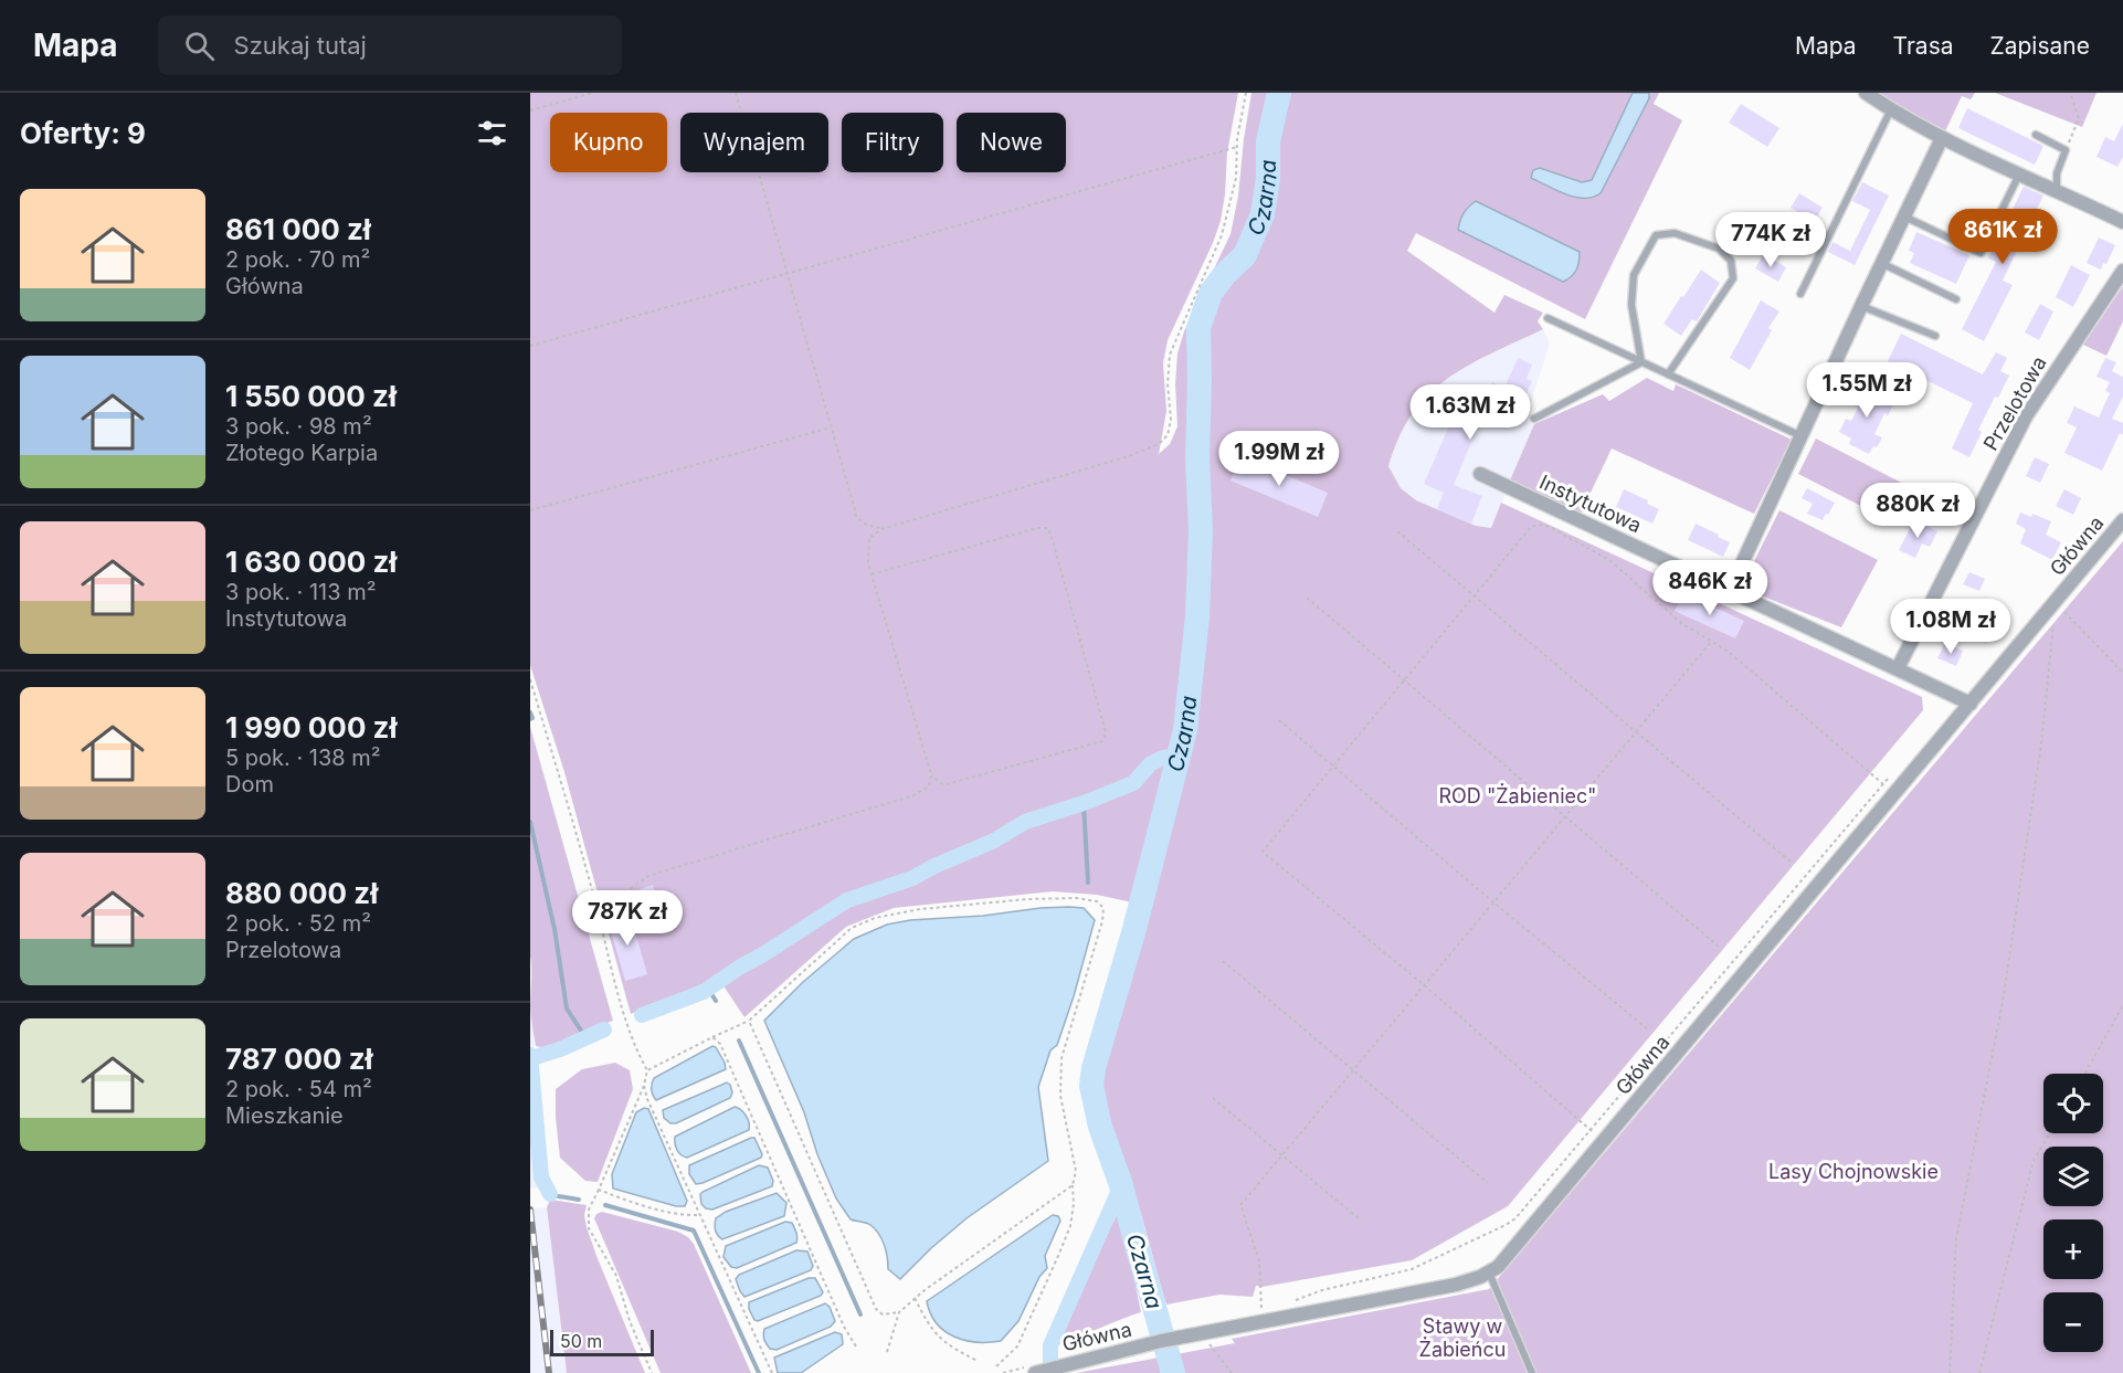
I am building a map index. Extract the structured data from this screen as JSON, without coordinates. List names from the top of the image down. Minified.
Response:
{"streets":{"street":["Przelotowa","Instytutowa","Główna"]},"crossings":[["Przelotowa","Instytutowa"],["Instytutowa","Główna"]],"water":["Czarna"],"parks":["ROD \"Żabieniec\"","Lasy Chojnowskie","Stawy w Żabieńcu"],"scale_bar":"50 m","page":{"header":"Mapa","search":"Szukaj tutaj","nav":["Mapa","Trasa","Zapisane"],"heading":"Oferty: 9","chip":["Kupno","Wynajem","Filtry","Nowe"],"list":[{"name":"861 000 zł","note":"2 pok. · 70 m² · Główna"},{"name":"1 550 000 zł","note":"3 pok. · 98 m² · Złotego Karpia"},{"name":"1 630 000 zł","note":"3 pok. · 113 m² · Instytutowa"},{"name":"1 990 000 zł","note":"5 pok. · 138 m² · Dom"},{"name":"880 000 zł","note":"2 pok. · 52 m² · Przelotowa"},{"name":"787 000 zł","note":"2 pok. · 54 m² · Mieszkanie"}],"price":["861K zł","774K zł","1.55M zł","1.63M zł","1.99M zł","880K zł","846K zł","1.08M zł","787K zł"],"map_buttons":["+","−"],"scale":"50 m"}}
